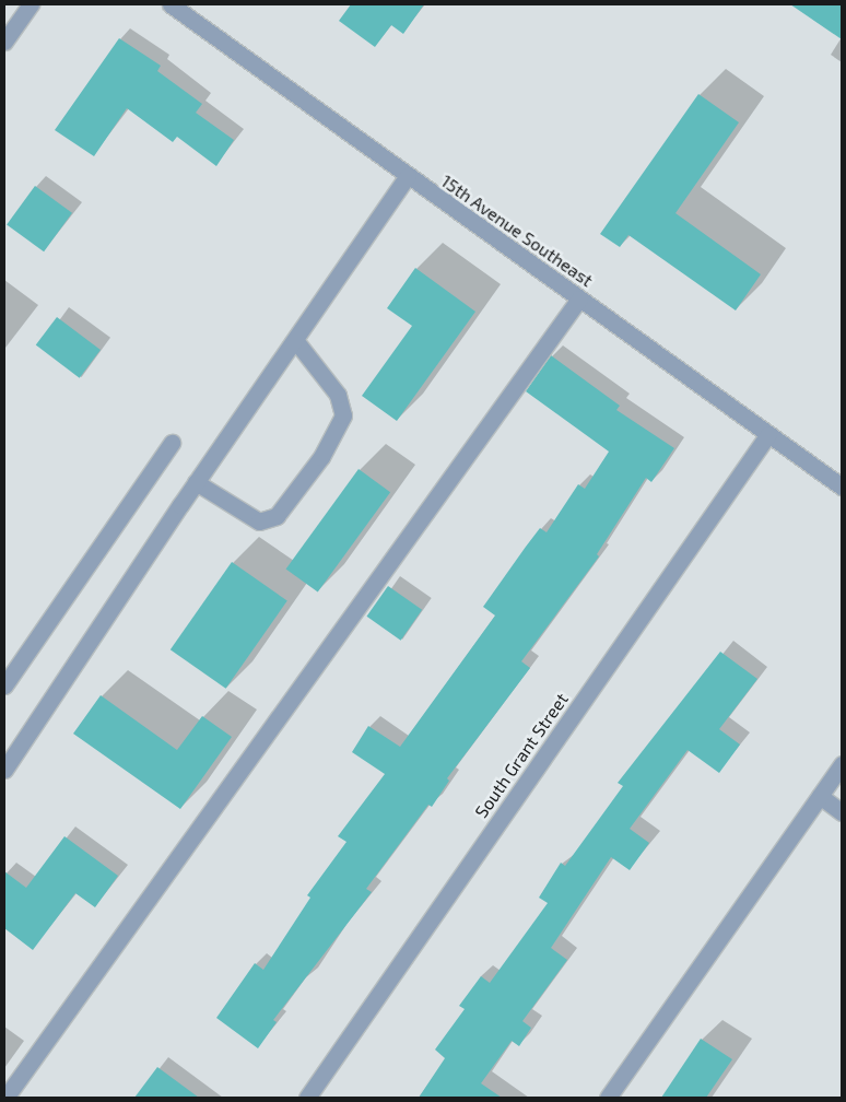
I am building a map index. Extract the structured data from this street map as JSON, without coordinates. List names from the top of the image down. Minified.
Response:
{"streets":{"street":["15th Avenue Southeast","South Grant Street"]},"crossings":[["15th Avenue Southeast","South Grant Street"]]}
